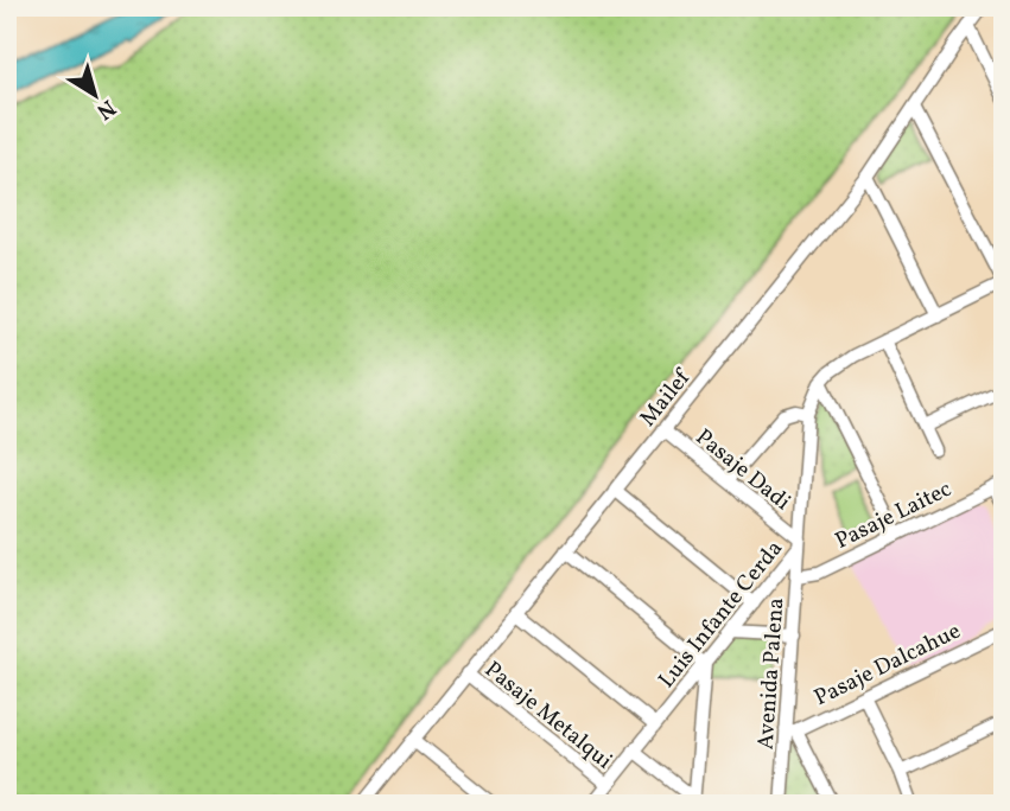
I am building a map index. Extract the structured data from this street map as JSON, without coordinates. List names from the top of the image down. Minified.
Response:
{"streets":{"street":["Mailef","Pasaje Dadi","Pasaje Laitec","Luis Infante Cerda","Pasaje Dalcahue","Avenida Palena","Pasaje Metalqui"]},"crossings":[["Mailef","Pasaje Dadi"],["Mailef","Pasaje Metalqui"],["Pasaje Dadi","Luis Infante Cerda"],["Pasaje Dadi","Avenida Palena"],["Pasaje Laitec","Avenida Palena"],["Luis Infante Cerda","Avenida Palena"],["Luis Infante Cerda","Pasaje Metalqui"],["Pasaje Dalcahue","Avenida Palena"]],"north":"bottom right"}
